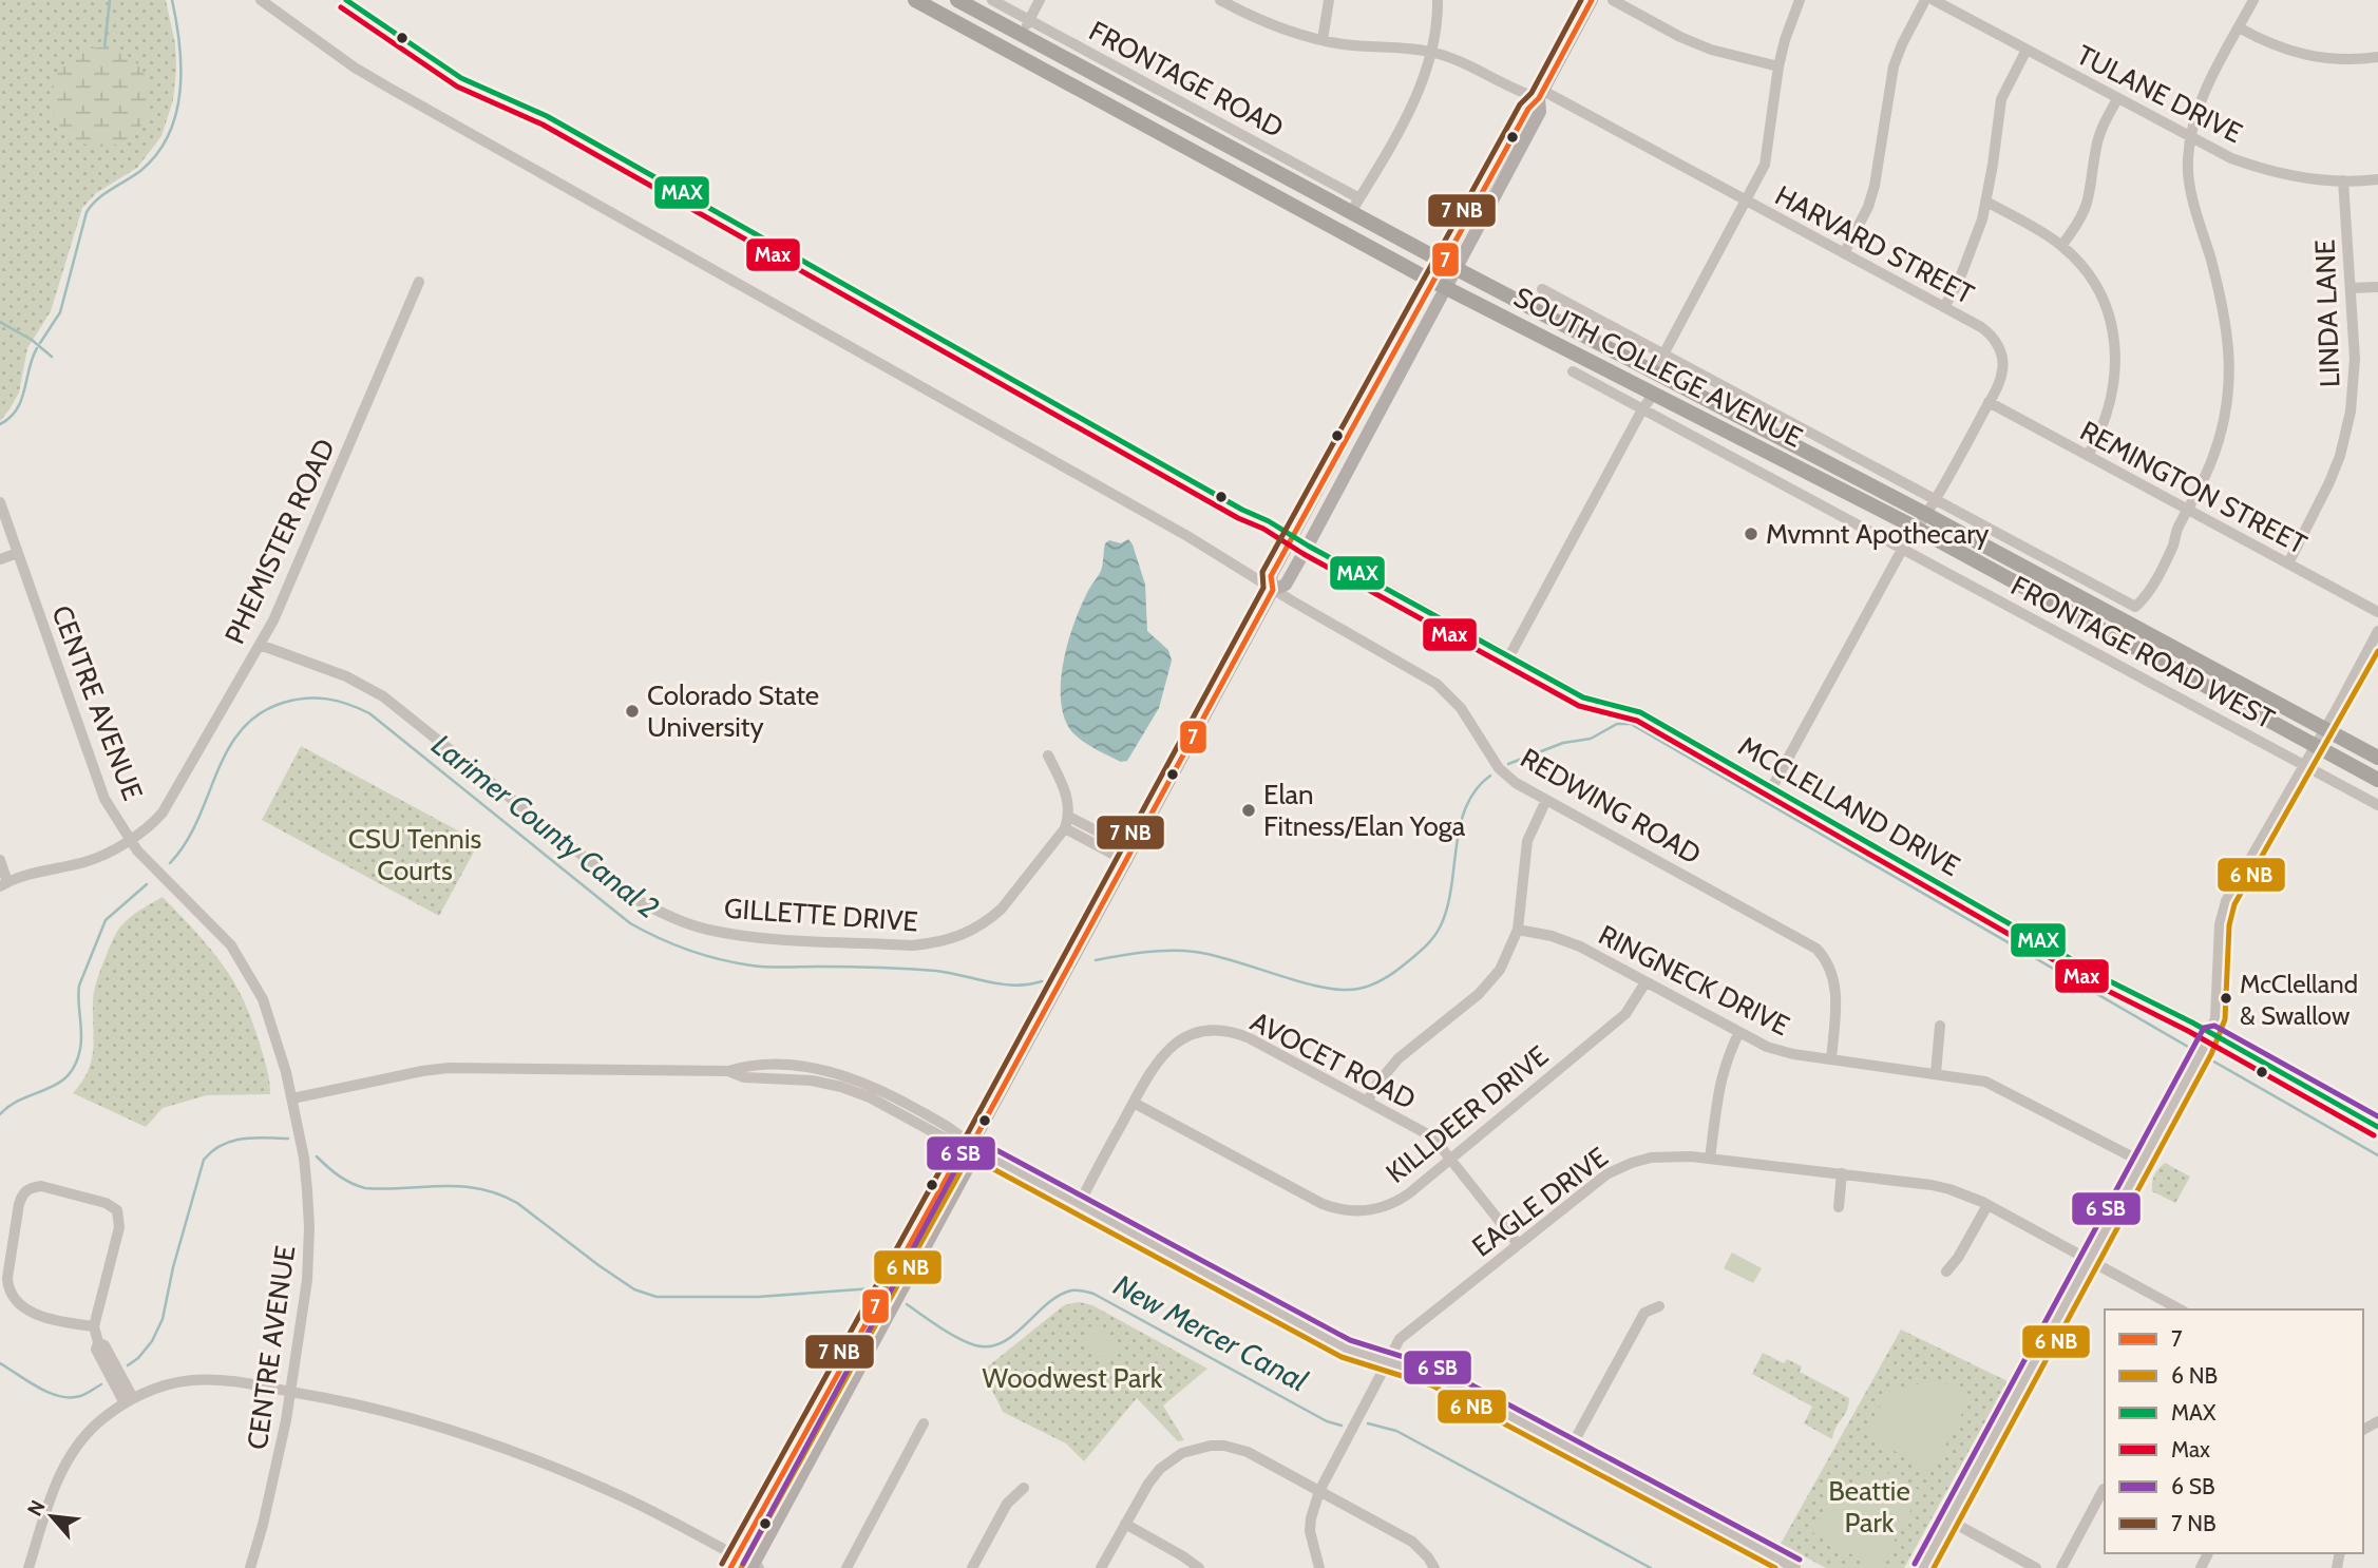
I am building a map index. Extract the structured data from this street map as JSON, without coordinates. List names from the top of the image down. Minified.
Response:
{"streets":{"highway":["SOUTH COLLEGE AVENUE"],"street":["FRONTAGE ROAD","TULANE DRIVE","HARVARD STREET","LINDA LANE","REMINGTON STREET","PHEMISTER ROAD","FRONTAGE ROAD WEST","CENTRE AVENUE","REDWING ROAD","MCCLELLAND DRIVE","GILLETTE DRIVE","RINGNECK DRIVE","AVOCET ROAD","KILLDEER DRIVE","EAGLE DRIVE"]},"crossings":[["TULANE DRIVE","LINDA LANE"],["HARVARD STREET","SOUTH COLLEGE AVENUE"],["HARVARD STREET","REMINGTON STREET"],["HARVARD STREET","FRONTAGE ROAD WEST"],["HARVARD STREET","MCCLELLAND DRIVE"],["LINDA LANE","REMINGTON STREET"],["PHEMISTER ROAD","CENTRE AVENUE"],["PHEMISTER ROAD","GILLETTE DRIVE"],["REDWING ROAD","RINGNECK DRIVE"],["RINGNECK DRIVE","KILLDEER DRIVE"],["AVOCET ROAD","KILLDEER DRIVE"],["AVOCET ROAD","EAGLE DRIVE"]],"water":["Larimer County Canal 2","New Mercer Canal"],"parks":["CSU Tennis Courts","Woodwest Park","Beattie Park"],"places":["Mvmnt Apothecary","Colorado State University","Elan Fitness/Elan Yoga","McClelland & Swallow"],"lines":["transit line 7","transit line MAX","transit line Max"],"legend":["7","6 NB","MAX","Max","6 SB","7 NB"],"north":"top left"}
